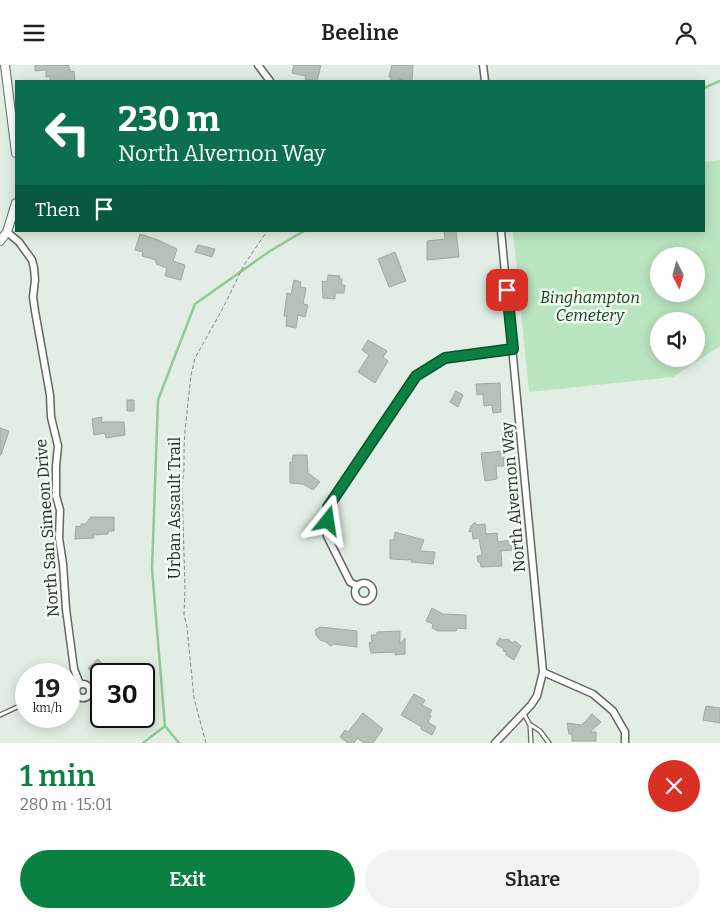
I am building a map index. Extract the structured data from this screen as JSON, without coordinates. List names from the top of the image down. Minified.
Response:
{"streets":{"street":["North Alvernon Way","North San Simeon Drive"],"path":["Urban Assault Trail"]},"parks":["Binghampton Cemetery"],"north":"bottom","page":{"header":"Beeline","turn":["230 m","North Alvernon Way"],"then":"Then","speed":"19 km/h","limit":"30","heading":["1 min","280 m · 15:01"],"buttons":["Exit","Share"]}}
